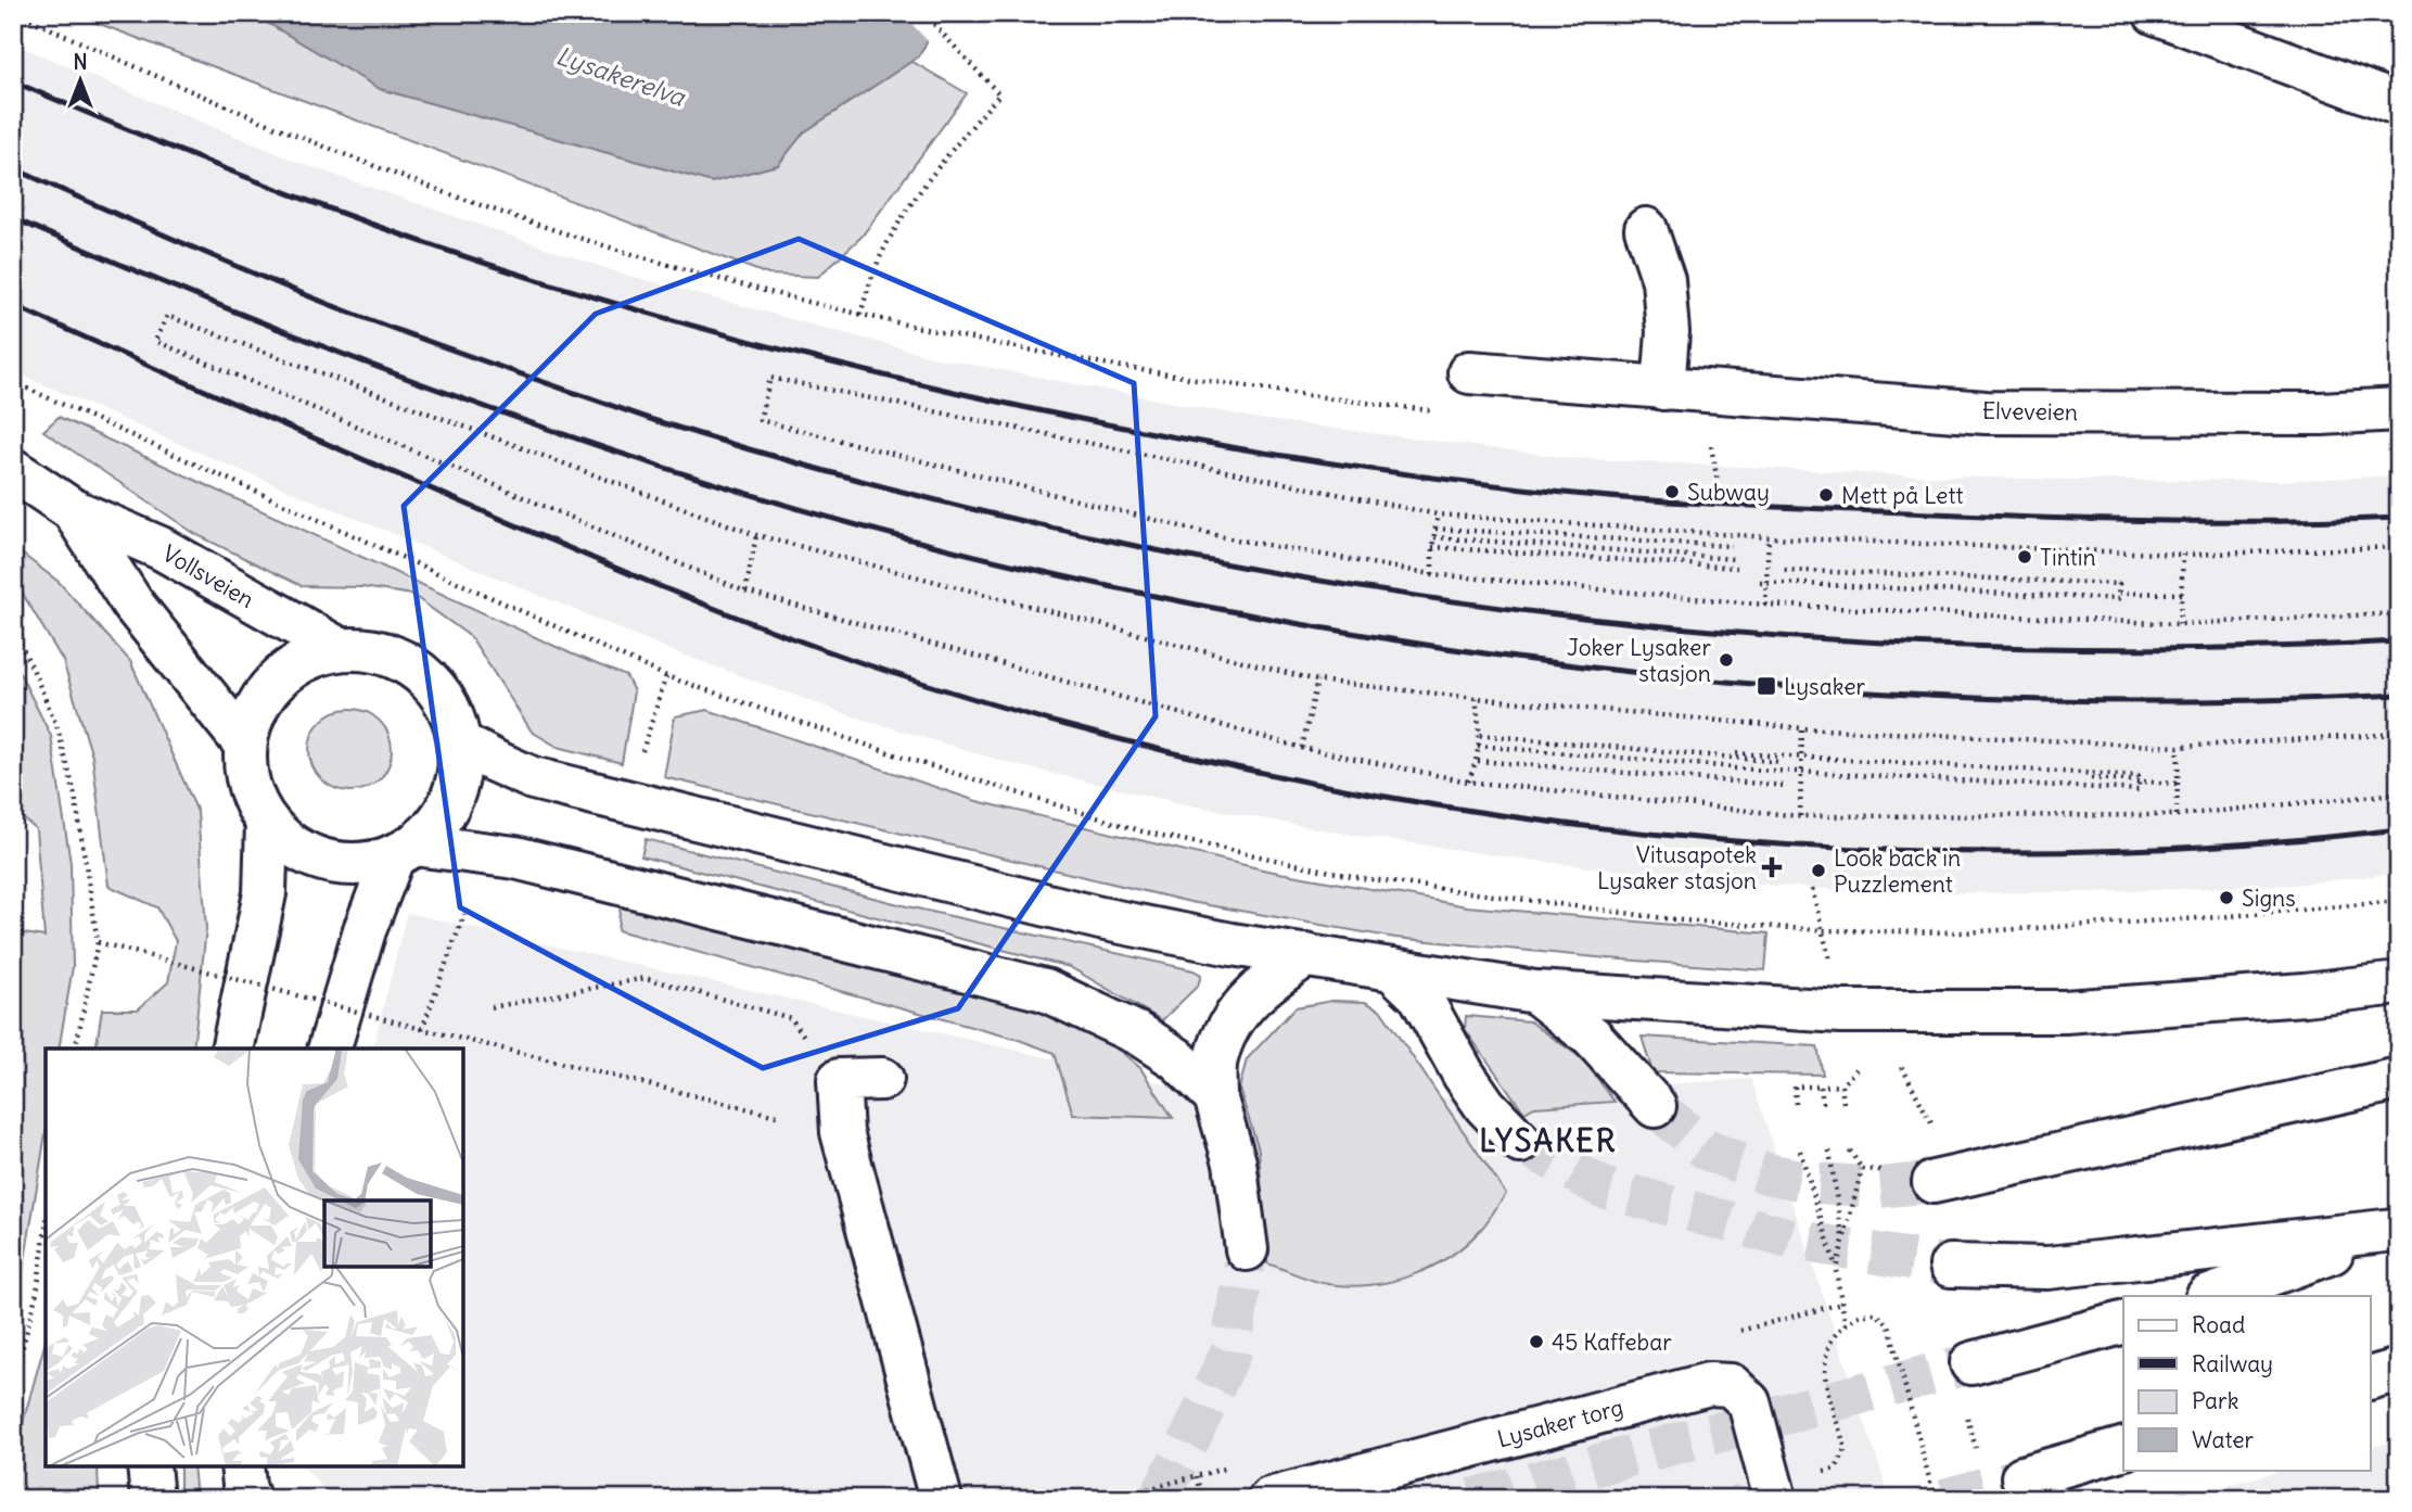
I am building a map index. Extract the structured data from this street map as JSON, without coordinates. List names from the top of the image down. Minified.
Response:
{"streets":{"main road":["Elveveien","Vollsveien","Lysaker torg"]},"districts":["LYSAKER"],"water":["Lysakerelva"],"places":{"other":["Subway","Mett på Lett","Tintin","Joker Lysaker stasjon","Look back in Puzzlement","Signs","45 Kaffebar"],"transit":["Lysaker"],"health":["Vitusapotek Lysaker stasjon"]},"legend":["Road","Railway","Park","Water"],"north":"top"}
